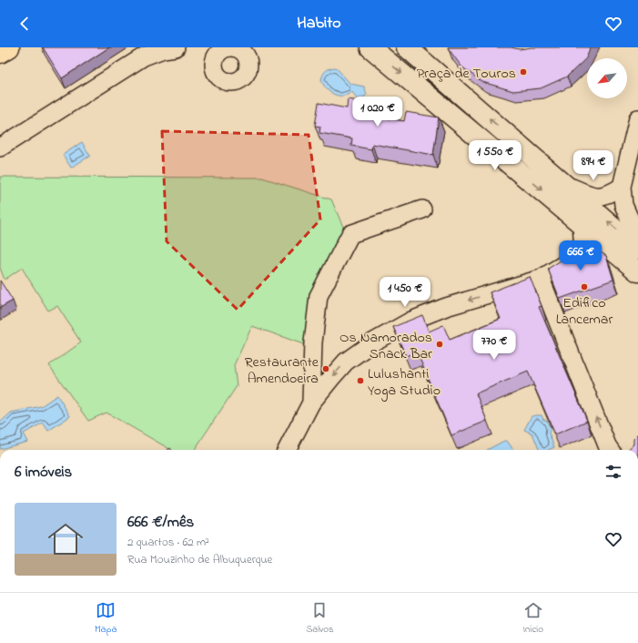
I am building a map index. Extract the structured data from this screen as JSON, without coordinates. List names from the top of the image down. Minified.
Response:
{"places":["Praça de Touros","Edifico Lancemar","Os Namorados Snack Bar","Restaurante Amendoeira","Lulushanti Yoga Studio"],"north":"bottom left","page":{"header":"Habito","price":["1 020 €","1 550 €","894 €","666 €","1 450 €","770 €"],"heading":"6 imóveis","list":[{"name":"666 €/mês","note":"2 quartos · 62 m² · Rua Mouzinho de Albuquerque"}],"tabs":["Mapa","Salvos","Início"]}}
